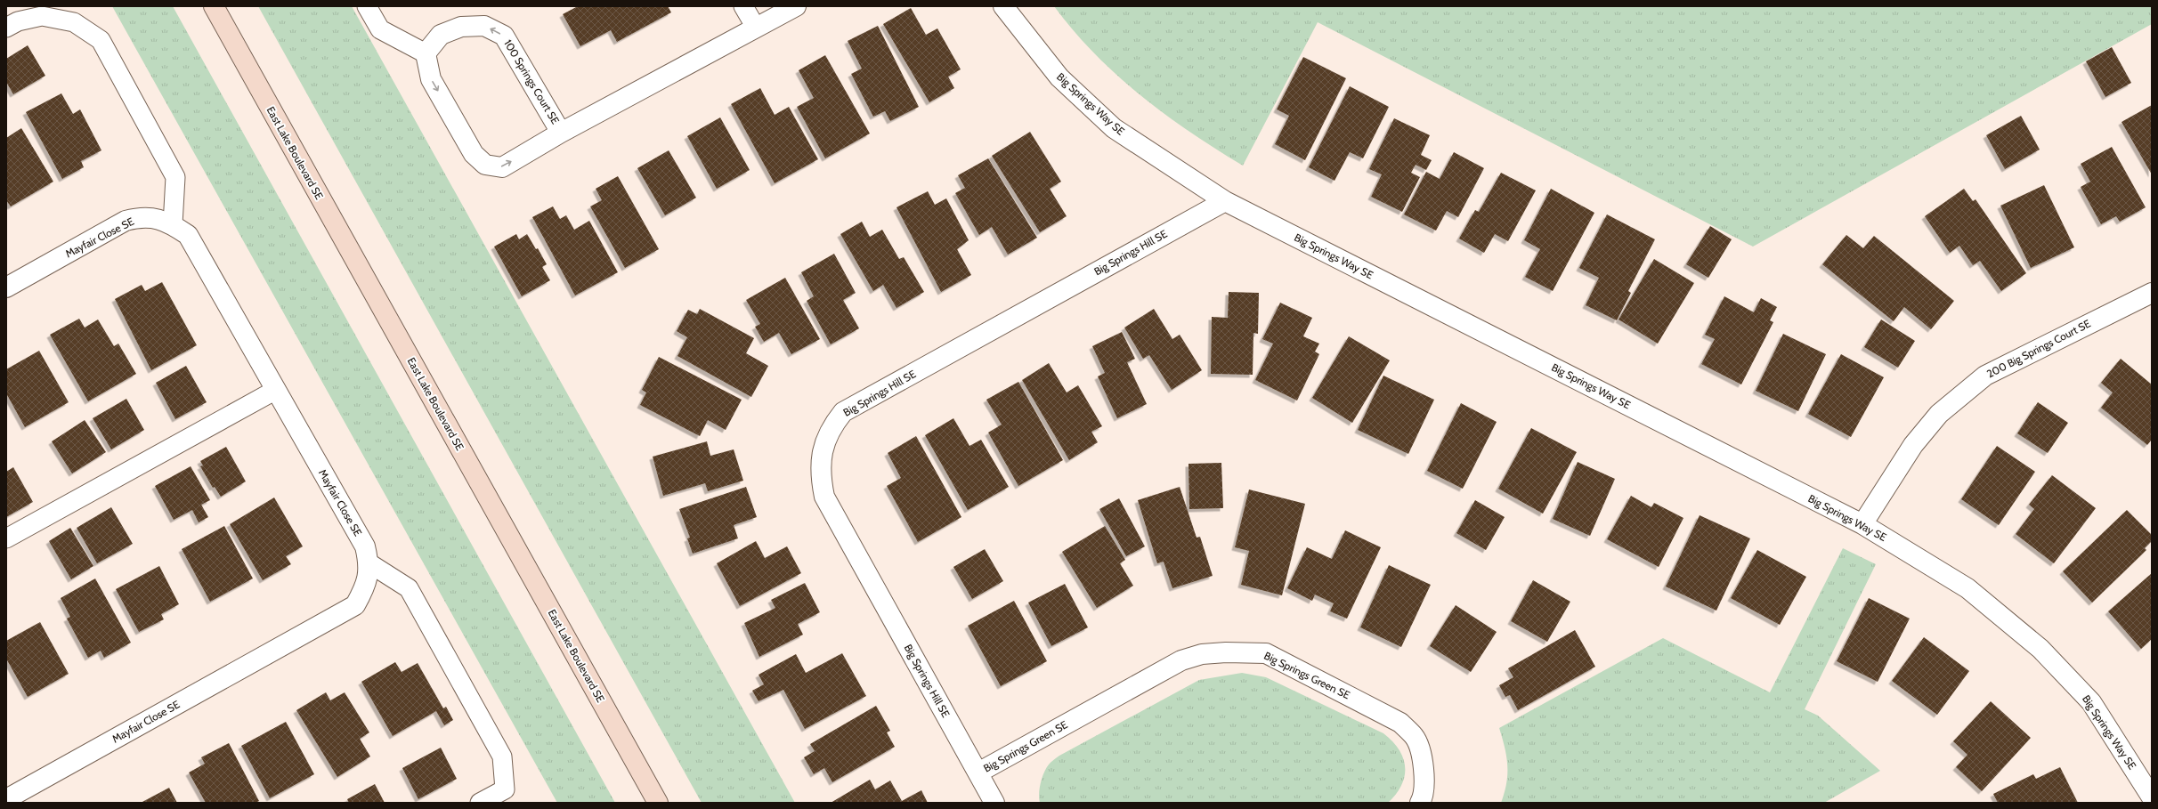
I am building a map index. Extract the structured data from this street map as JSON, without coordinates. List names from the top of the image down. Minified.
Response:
{"streets":{"main road":["East Lake Boulevard SE"],"street":["100 Springs Court SE","Big Springs Way SE","Mayfair Close SE","Big Springs Hill SE","200 Big Springs Court SE","Big Springs Green SE"]},"crossings":[["Big Springs Way SE","Big Springs Hill SE"],["Big Springs Way SE","200 Big Springs Court SE"],["Big Springs Hill SE","Big Springs Green SE"]]}
